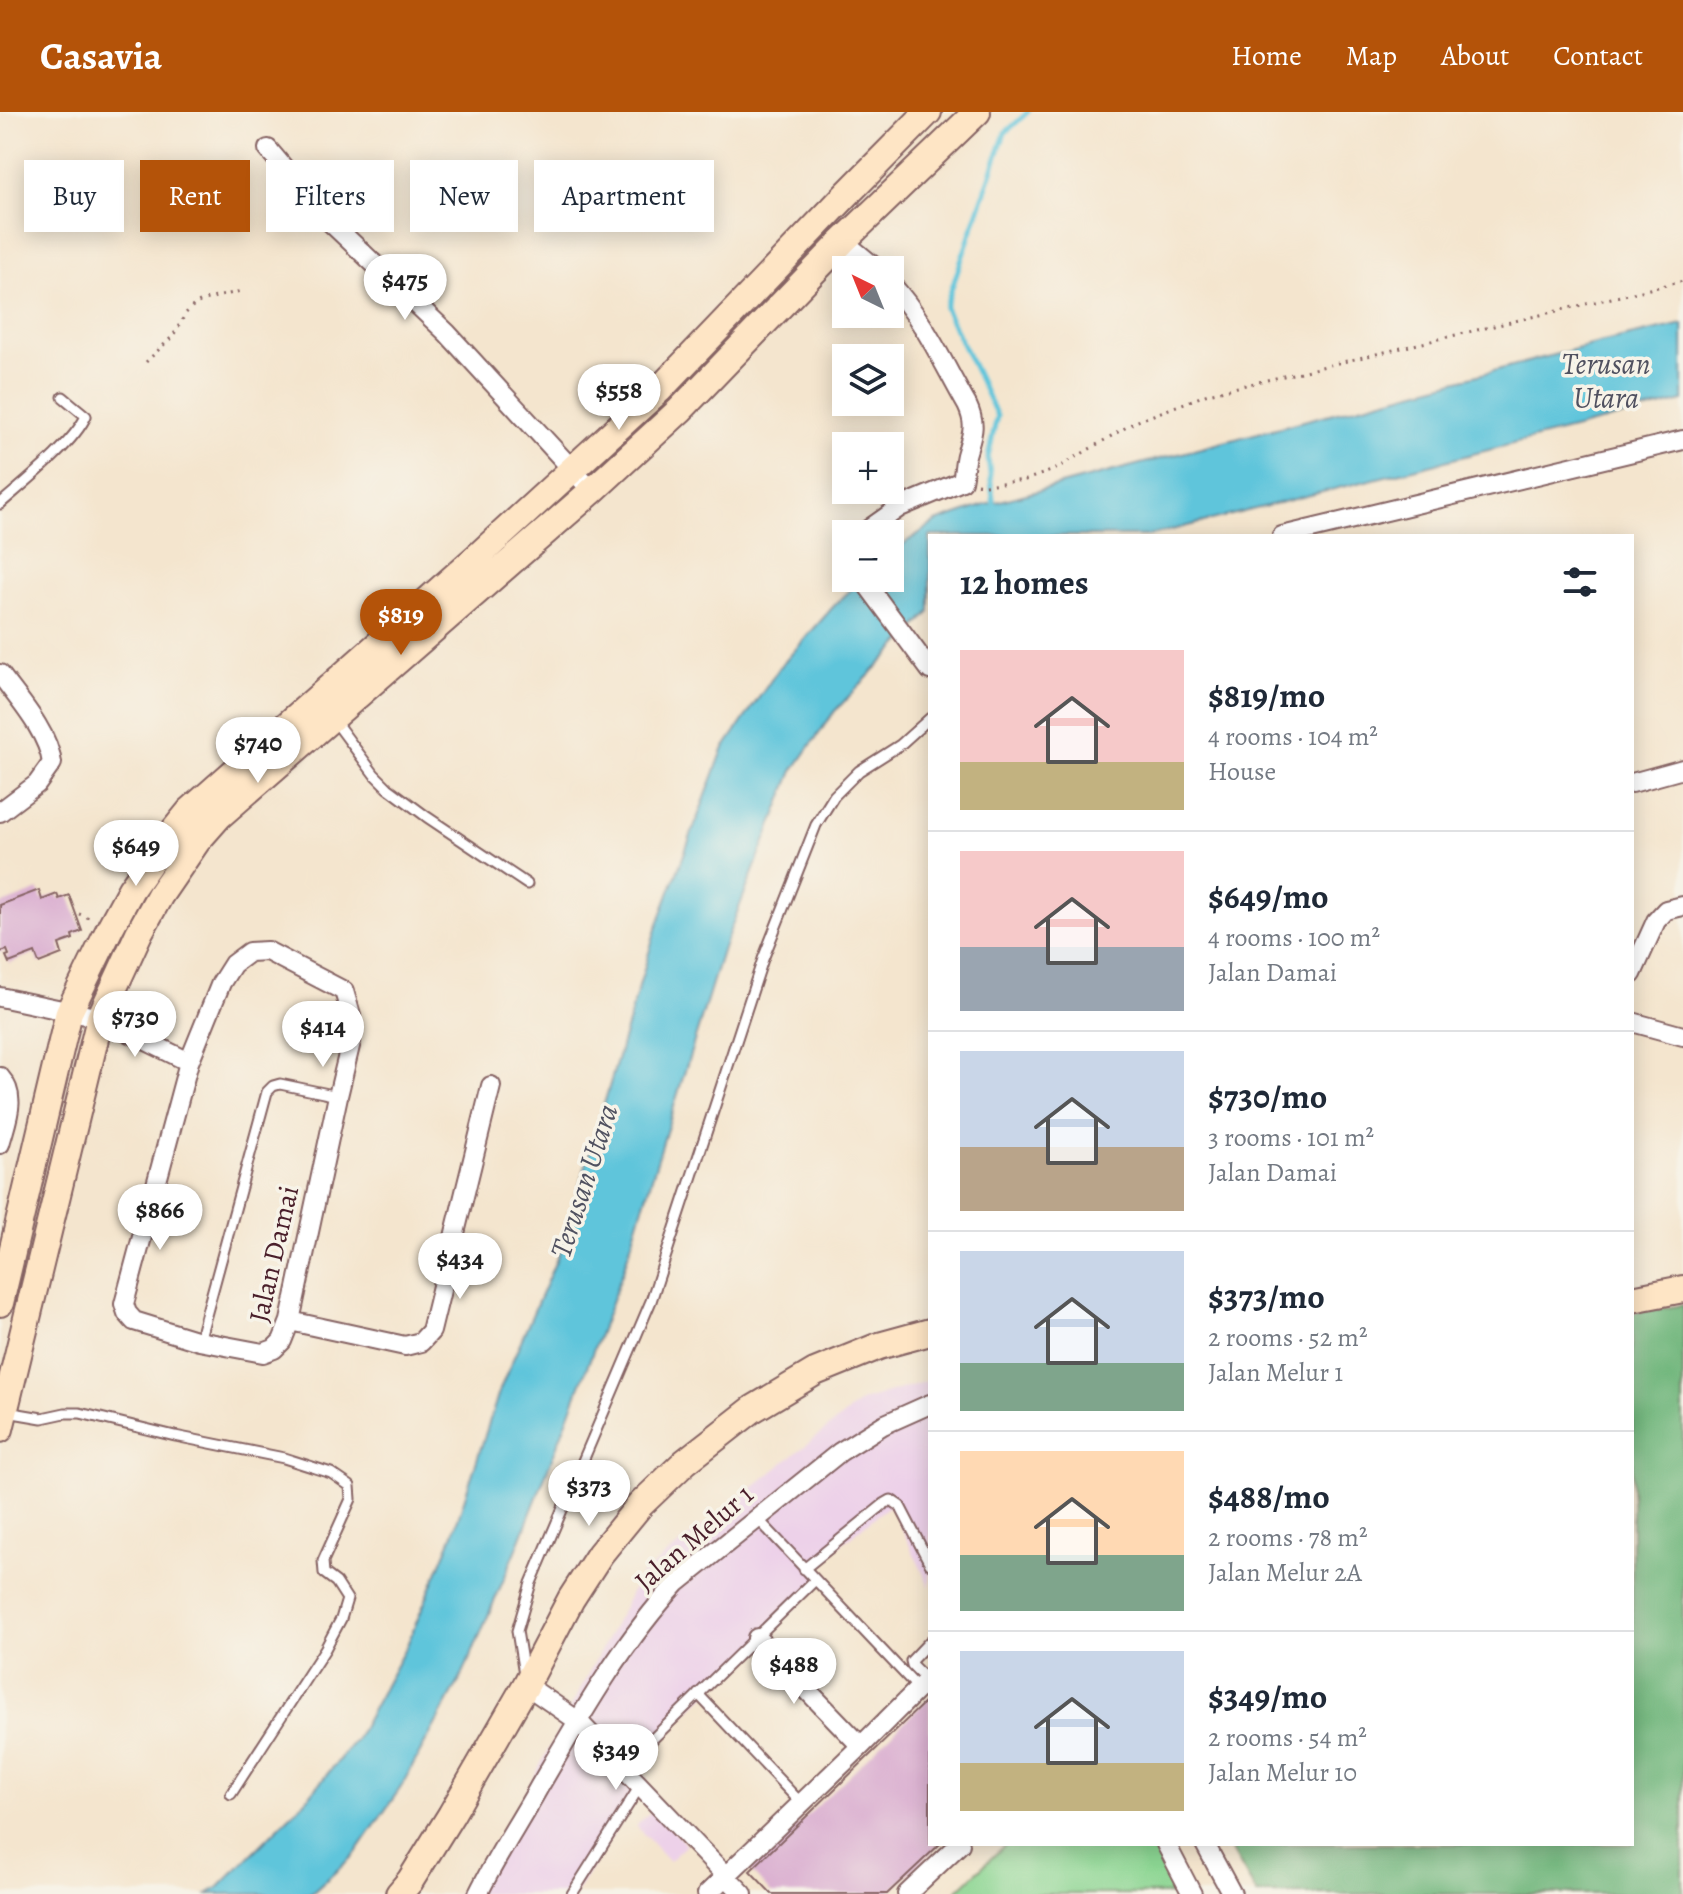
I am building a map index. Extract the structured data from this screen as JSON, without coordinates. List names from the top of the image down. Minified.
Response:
{"streets":{"street":["Jalan Damai","Jalan Melur 1"]},"water":["Terusan Utara"],"north":"top left","page":{"header":"Casavia","nav":["Home","Map","About","Contact"],"chip":["Buy","Rent","Filters","New","Apartment"],"price":["$475","$558","$819","$740","$649","$730","$414","$866","$434","$373","$488","$349"],"map_buttons":["+","−"],"heading":"12 homes","list":[{"name":"$819/mo","note":"4 rooms · 104 m² · House"},{"name":"$649/mo","note":"4 rooms · 100 m² · Jalan Damai"},{"name":"$730/mo","note":"3 rooms · 101 m² · Jalan Damai"},{"name":"$373/mo","note":"2 rooms · 52 m² · Jalan Melur 1"},{"name":"$488/mo","note":"2 rooms · 78 m² · Jalan Melur 2A"},{"name":"$349/mo","note":"2 rooms · 54 m² · Jalan Melur 10"}]}}
